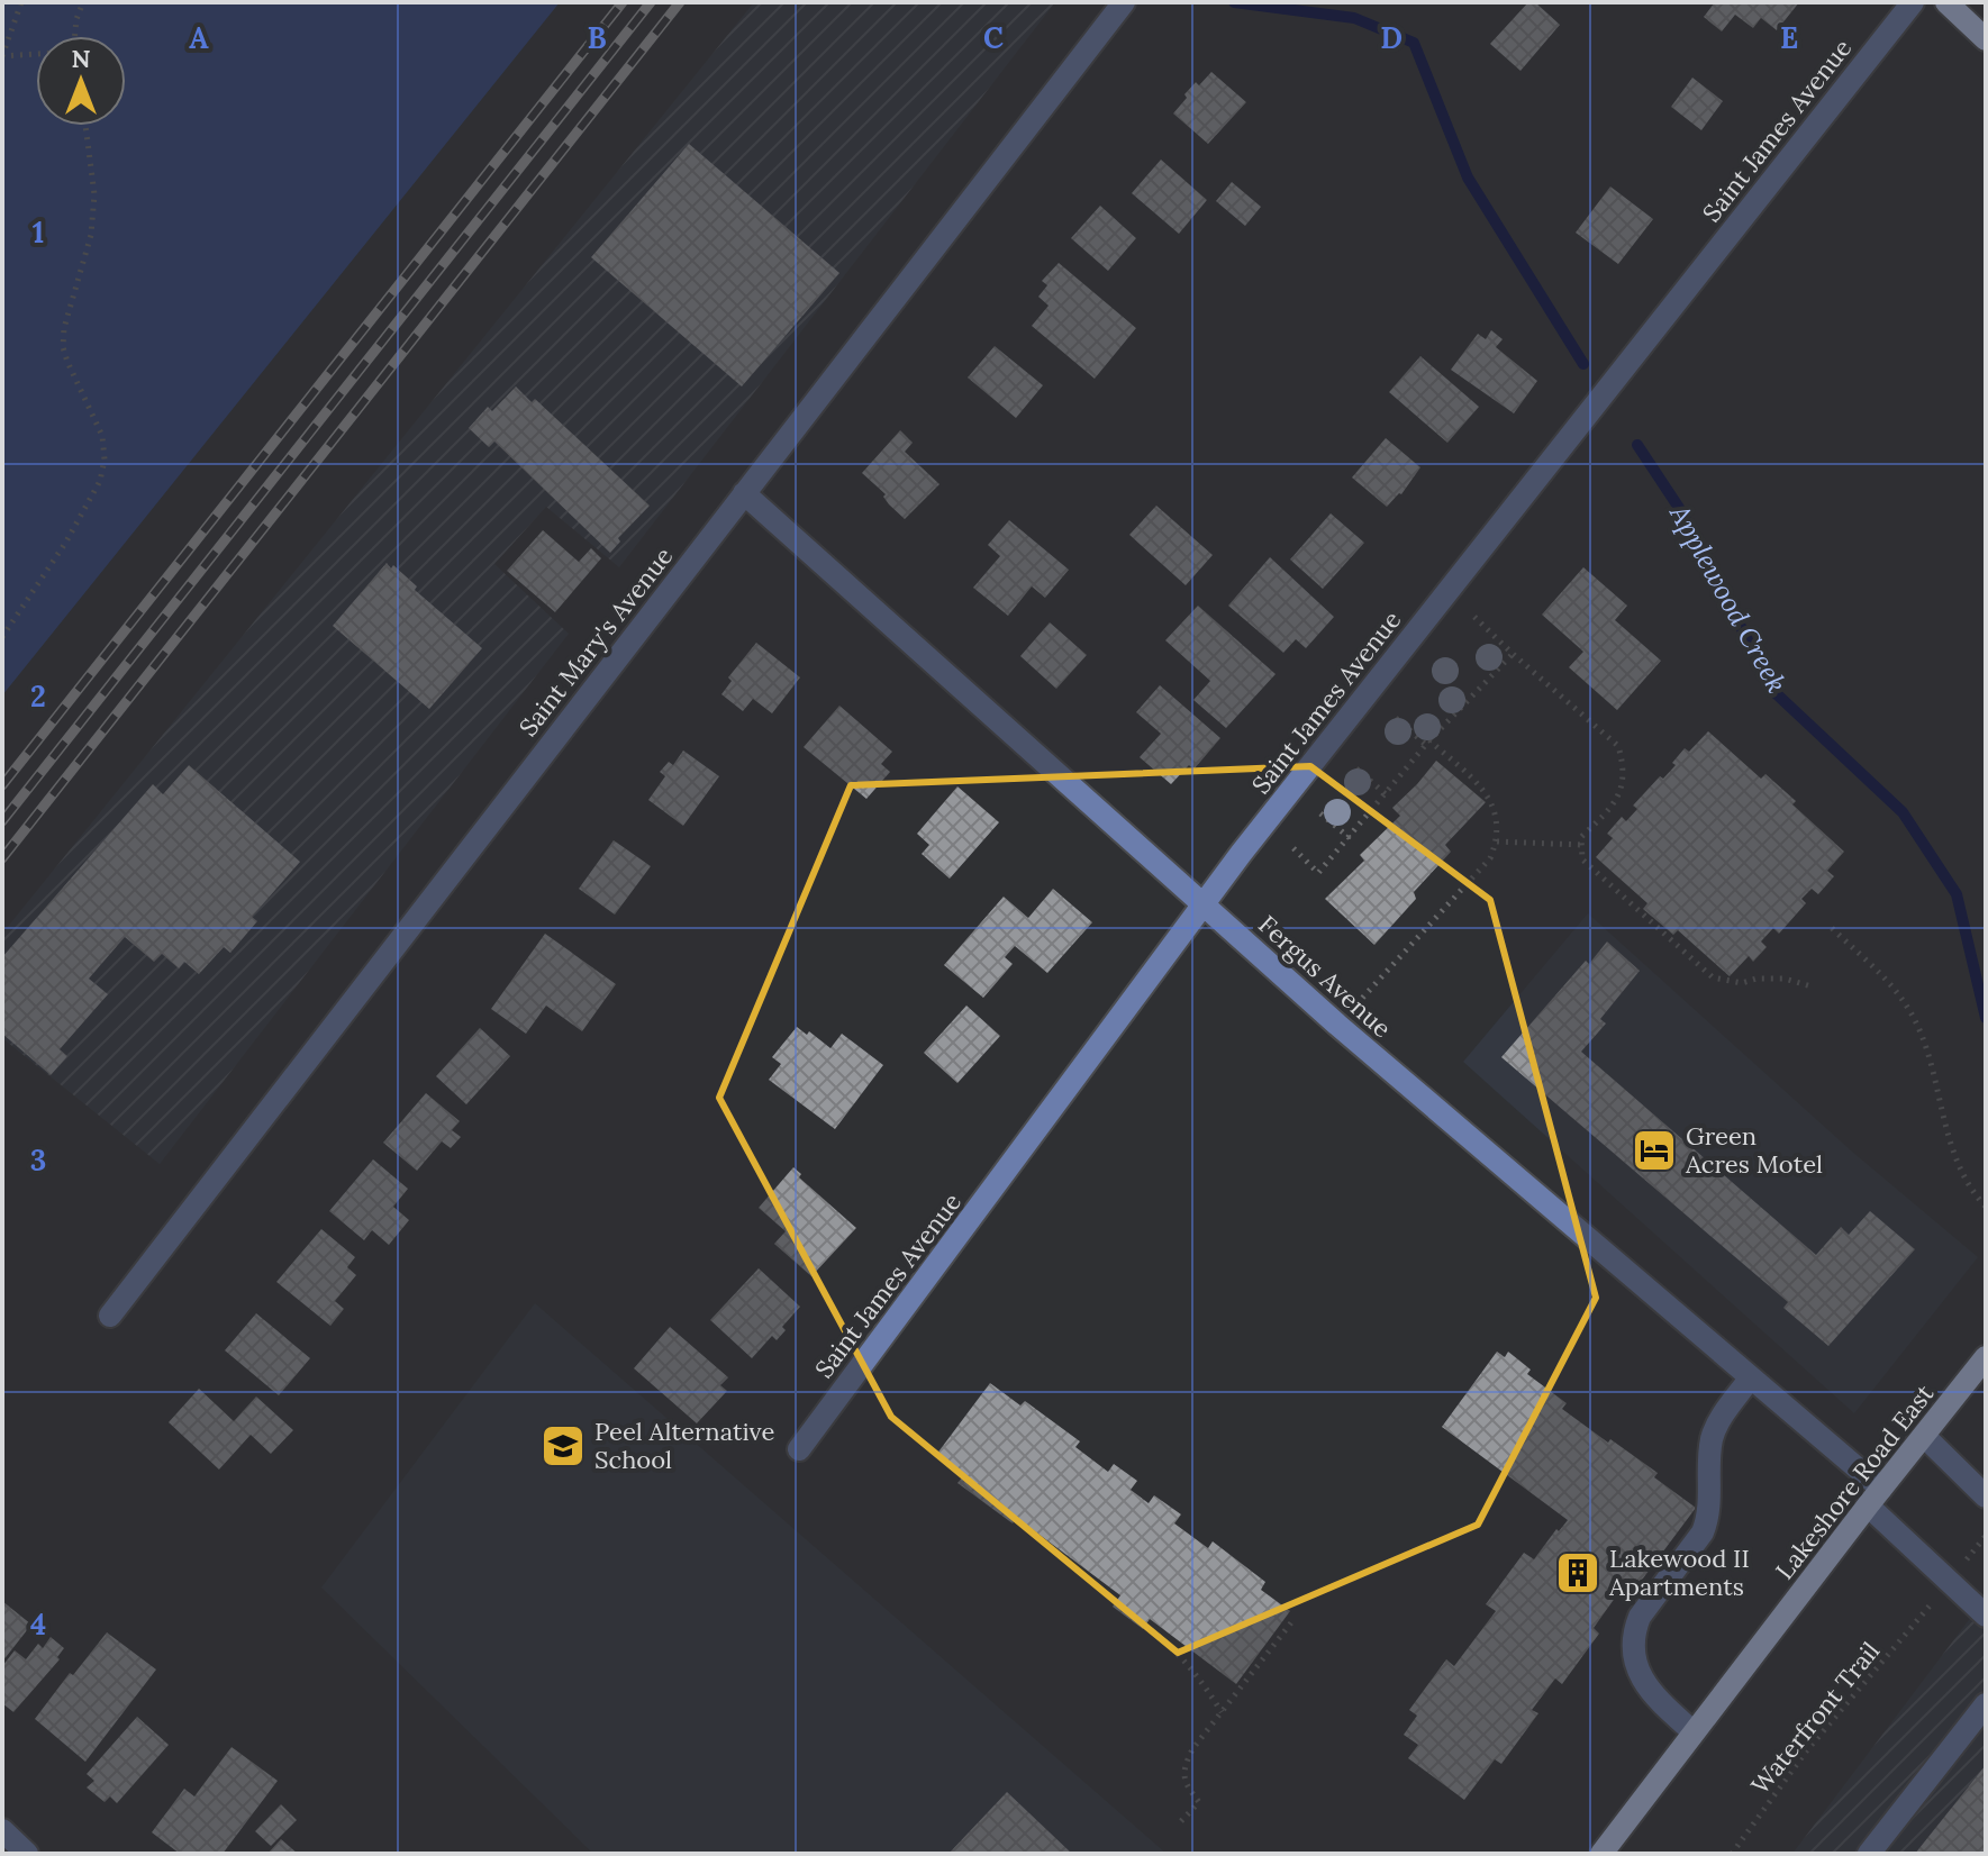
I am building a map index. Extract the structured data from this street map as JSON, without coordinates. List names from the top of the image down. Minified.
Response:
{"streets":{"main road":["Lakeshore Road East"],"street":["Saint James Avenue","Saint Mary's Avenue","Fergus Avenue"],"path":["Waterfront Trail"]},"crossings":[["Saint James Avenue","Fergus Avenue"],["Saint Mary's Avenue","Fergus Avenue"],["Fergus Avenue","Lakeshore Road East"]],"water":["Applewood Creek"],"places":{"hotel":["Green Acres Motel"],"school or university":["Peel Alternative School"],"building":["Lakewood II Apartments"]},"north":"top","grid":{"columns":["A","B","C","D","E"],"rows":["1","2","3","4"]}}
